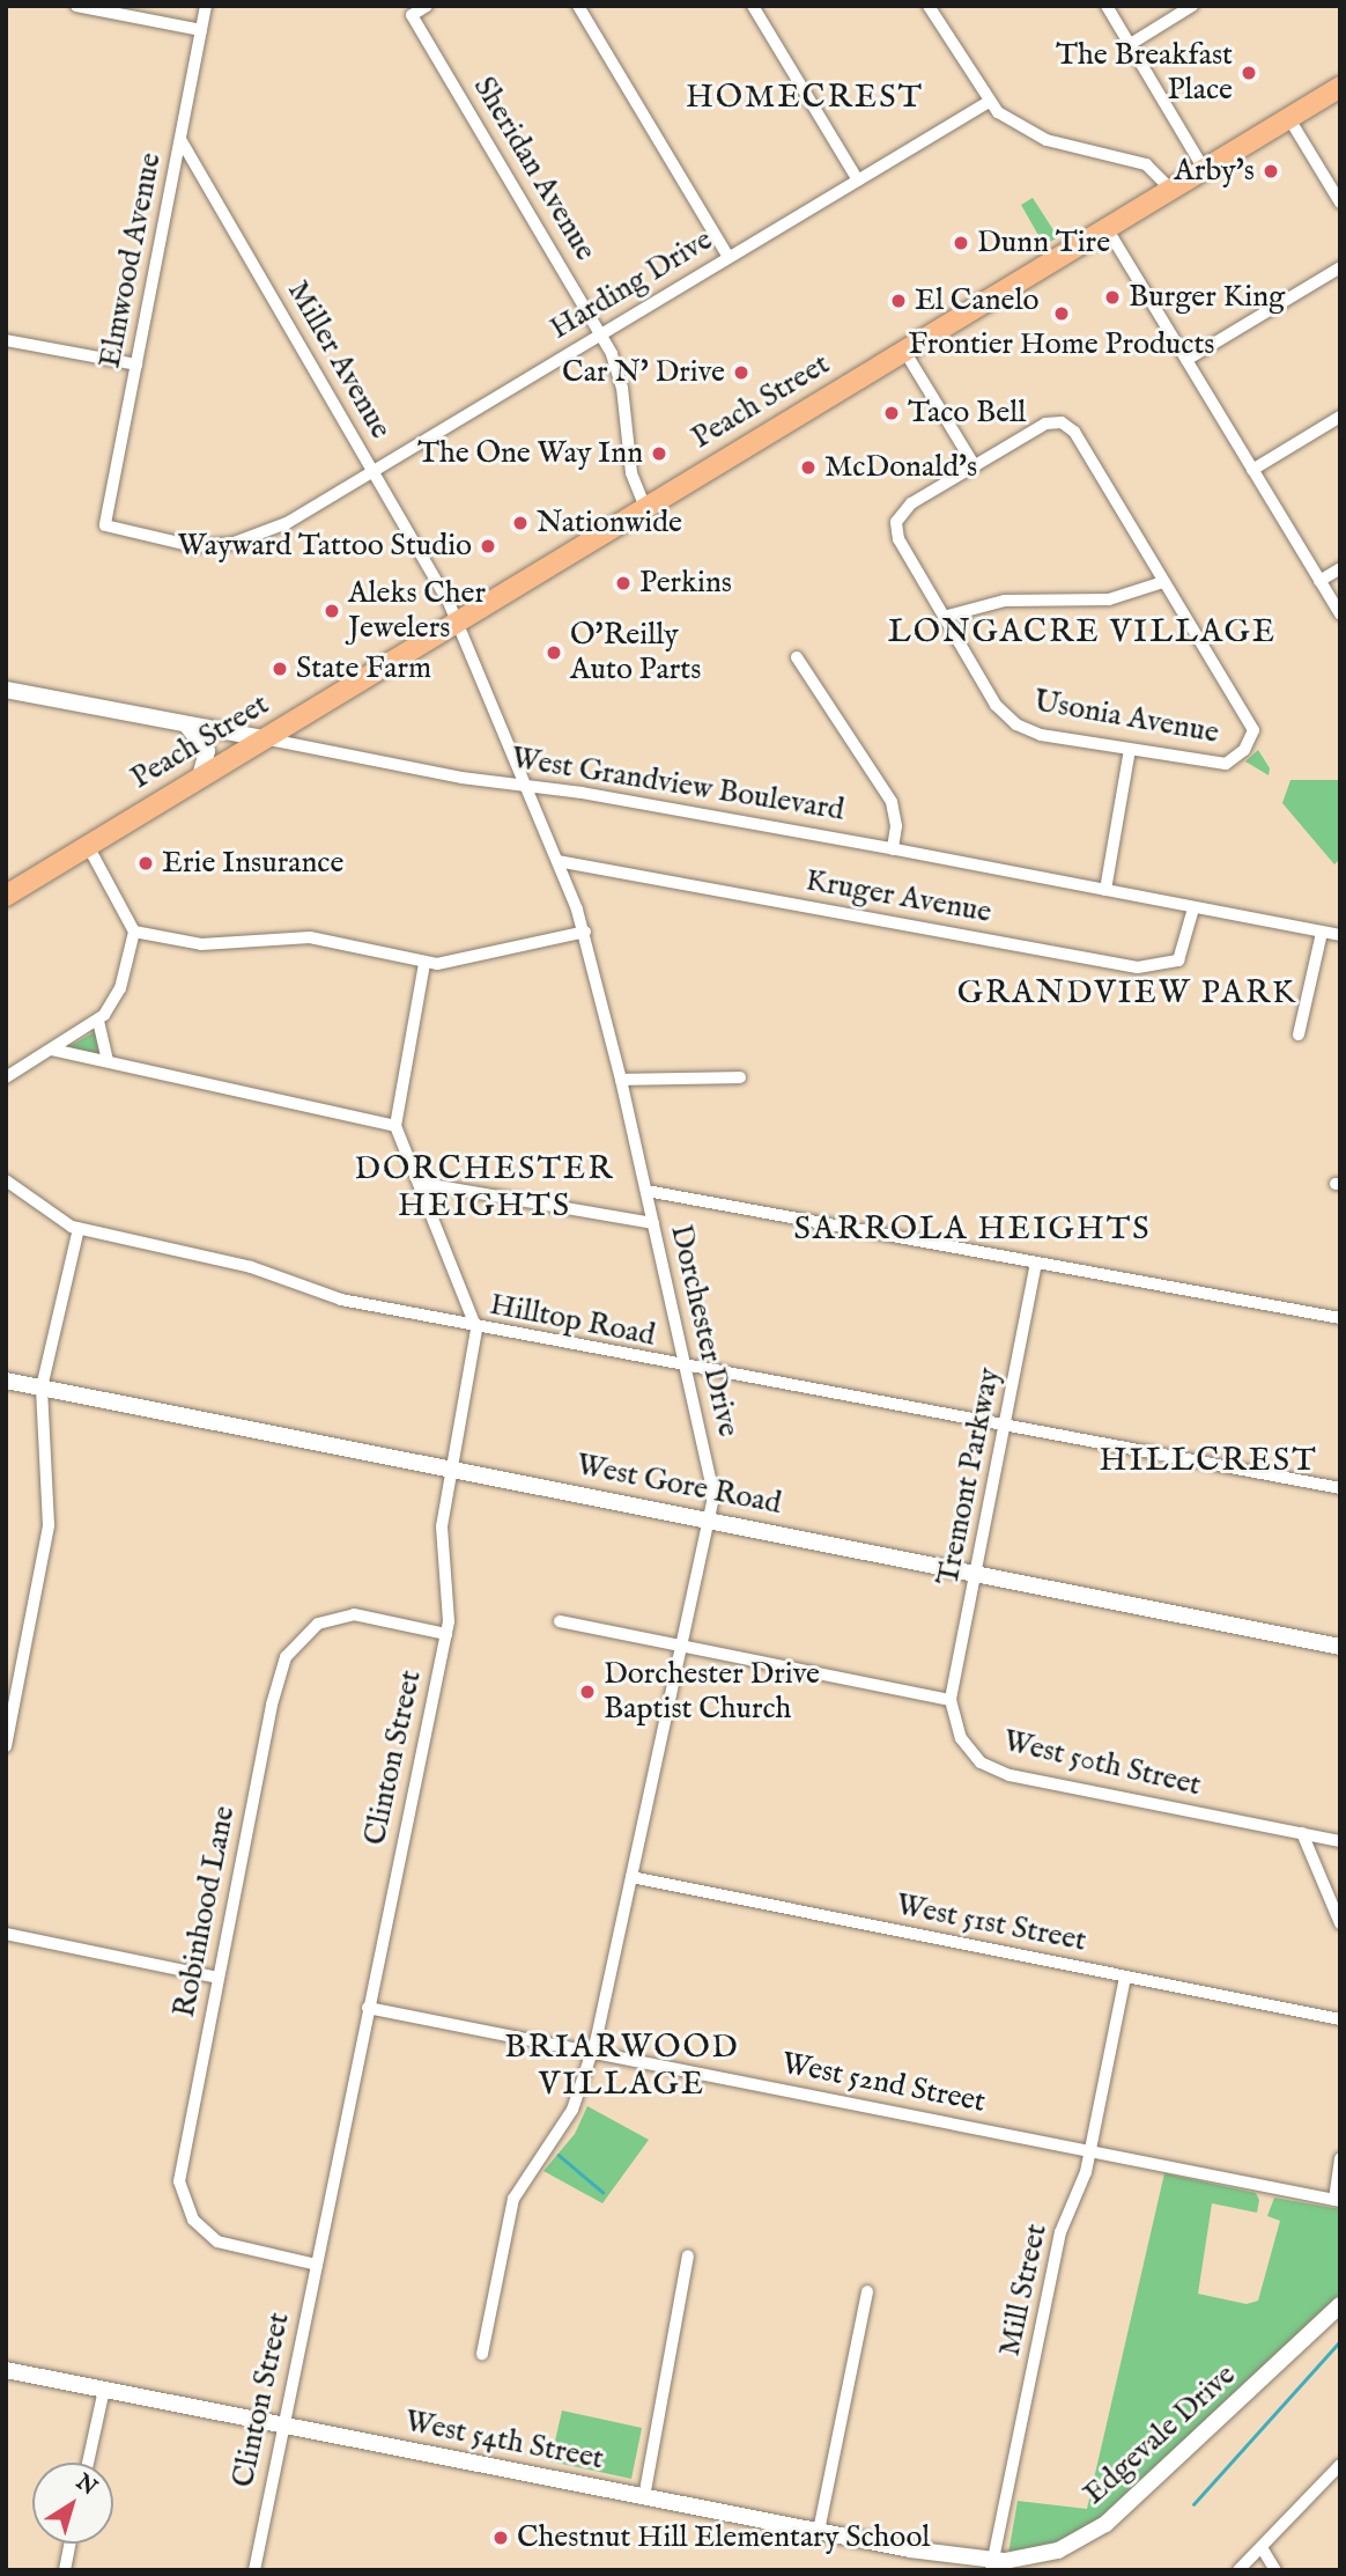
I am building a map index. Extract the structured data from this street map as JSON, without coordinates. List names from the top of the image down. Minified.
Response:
{"streets":{"main road":["Peach Street"],"street":["Sheridan Avenue","Elmwood Avenue","Harding Drive","Miller Avenue","Usonia Avenue","West Grandview Boulevard","Kruger Avenue","Hilltop Road","Dorchester Drive","Tremont Parkway","West Gore Road","Clinton Street","West 50th Street","Robinhood Lane","West 51st Street","West 52nd Street","Mill Street","Edgevale Drive","West 54th Street"]},"crossings":[["Sheridan Avenue","Harding Drive"],["Sheridan Avenue","Peach Street"],["Elmwood Avenue","Harding Drive"],["Elmwood Avenue","Miller Avenue"],["Harding Drive","Miller Avenue"],["Miller Avenue","Peach Street"],["Miller Avenue","West Grandview Boulevard"],["Miller Avenue","Dorchester Drive"],["Peach Street","West Grandview Boulevard"],["West Grandview Boulevard","Kruger Avenue"],["West Grandview Boulevard","Dorchester Drive"],["Kruger Avenue","Dorchester Drive"],["Hilltop Road","Dorchester Drive"],["Hilltop Road","Tremont Parkway"],["Hilltop Road","Clinton Street"],["Dorchester Drive","West Gore Road"],["Dorchester Drive","West 51st Street"],["Dorchester Drive","West 52nd Street"],["Tremont Parkway","West Gore Road"],["Tremont Parkway","West 50th Street"],["West Gore Road","Clinton Street"],["Clinton Street","Robinhood Lane"],["Clinton Street","West 52nd Street"],["Clinton Street","West 54th Street"],["West 51st Street","Mill Street"],["West 52nd Street","Mill Street"],["Mill Street","Edgevale Drive"],["Mill Street","West 54th Street"],["Edgevale Drive","West 54th Street"]],"districts":["HOMECREST","LONGACRE VILLAGE","GRANDVIEW PARK","DORCHESTER HEIGHTS","SARROLA HEIGHTS","HILLCREST","BRIARWOOD VILLAGE"],"places":["The Breakfast Place","Arby's","Dunn Tire","Burger King","El Canelo","Frontier Home Products","Car N' Drive","Taco Bell","The One Way Inn","McDonald's","Nationwide","Wayward Tattoo Studio","Perkins","Aleks Cher Jewelers","O'Reilly Auto Parts","State Farm","Erie Insurance","Dorchester Drive Baptist Church","Chestnut Hill Elementary School"],"north":"top right"}
